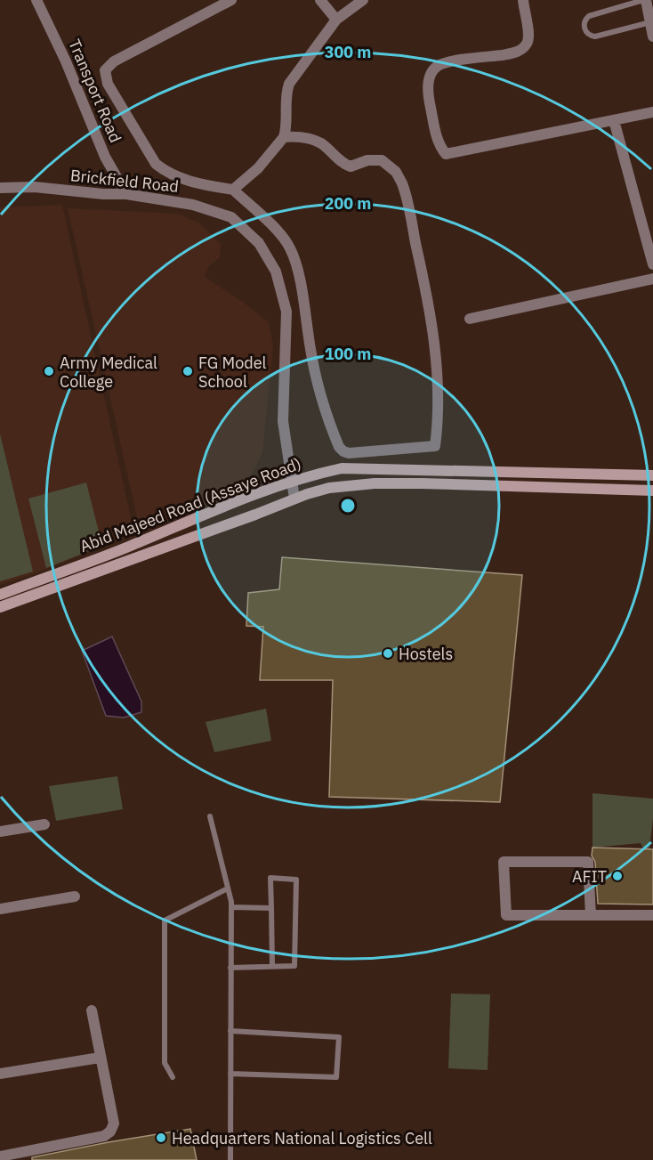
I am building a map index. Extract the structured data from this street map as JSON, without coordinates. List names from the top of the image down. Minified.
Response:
{"streets":{"main road":["Abid Majeed Road (Assaye Road)"],"street":["Transport Road","Brickfield Road"]},"crossings":[["Transport Road","Brickfield Road"],["Brickfield Road","Abid Majeed Road (Assaye Road)"]],"places":["Army Medical College","FG Model School","Hostels","AFIT","Headquarters National Logistics Cell"],"rings":["300 m","200 m","100 m"]}
